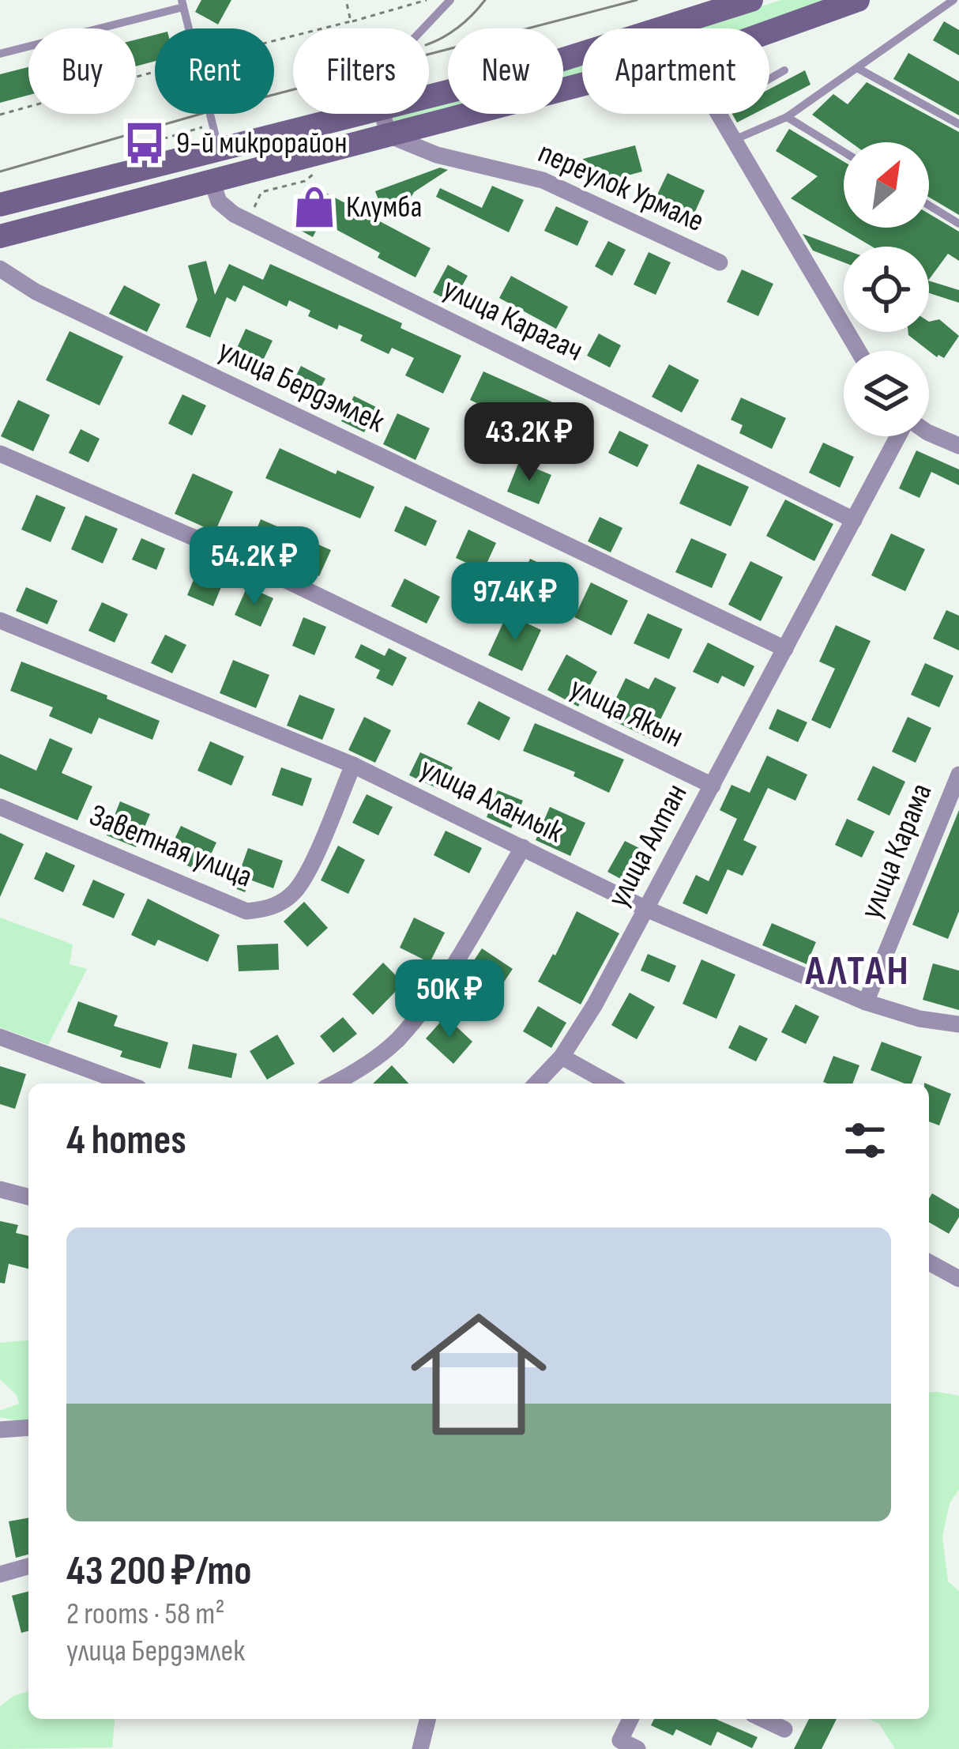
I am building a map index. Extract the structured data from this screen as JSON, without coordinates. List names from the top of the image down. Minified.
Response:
{"streets":{"street":["переулок Урмале","улица Карагач","улица Бердэмлек","улица Якын","улица Аланлык","улица Алтан","Заветная улица","улица Карама"]},"crossings":[["улица Карагач","улица Алтан"],["улица Бердэмлек","улица Алтан"],["улица Якын","улица Алтан"],["улица Аланлык","улица Алтан"],["улица Аланлык","Заветная улица"],["улица Аланлык","улица Карама"]],"districts":["АЛТАН"],"places":{"bus stop":["9-й микрорайон"],"shop":["Клумба"]},"north":"top right","page":{"chip":["Buy","Rent","Filters","New","Apartment"],"price":["43.2K ₽","54.2K ₽","97.4K ₽","50K ₽"],"heading":"4 homes","list":[{"name":"43 200 ₽/mo","note":"2 rooms · 58 m² · улица Бердэмлек"}]}}
